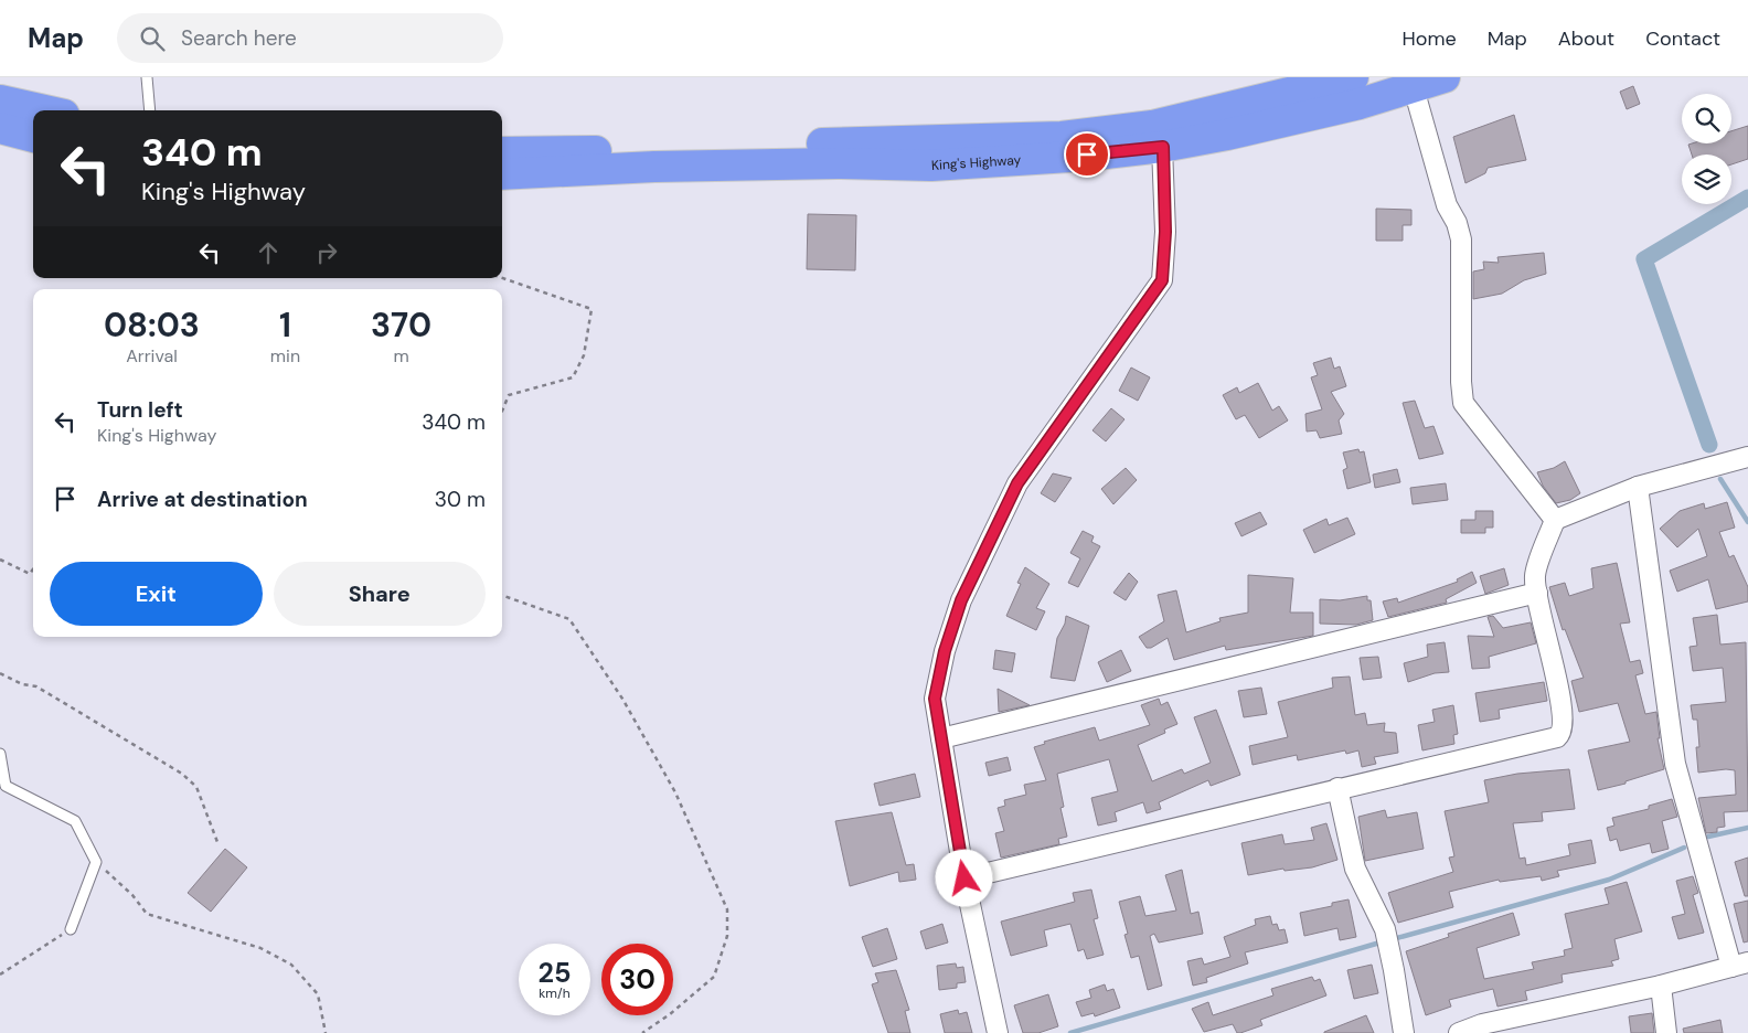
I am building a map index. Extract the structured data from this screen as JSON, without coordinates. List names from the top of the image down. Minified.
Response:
{"streets":{"highway":["King's Highway"]},"page":{"header":"Map","search":"Search here","nav":["Home","Map","About","Contact"],"turn":["340 m","King's Highway"],"eta":["08:03","Arrival","1","min","370","m"],"list":[{"name":"Turn left","note":"King's Highway","value":"340 m"},{"name":"Arrive at destination","value":"30 m"}],"buttons":["Exit","Share"],"speed":"25 km/h","limit":"30"}}
